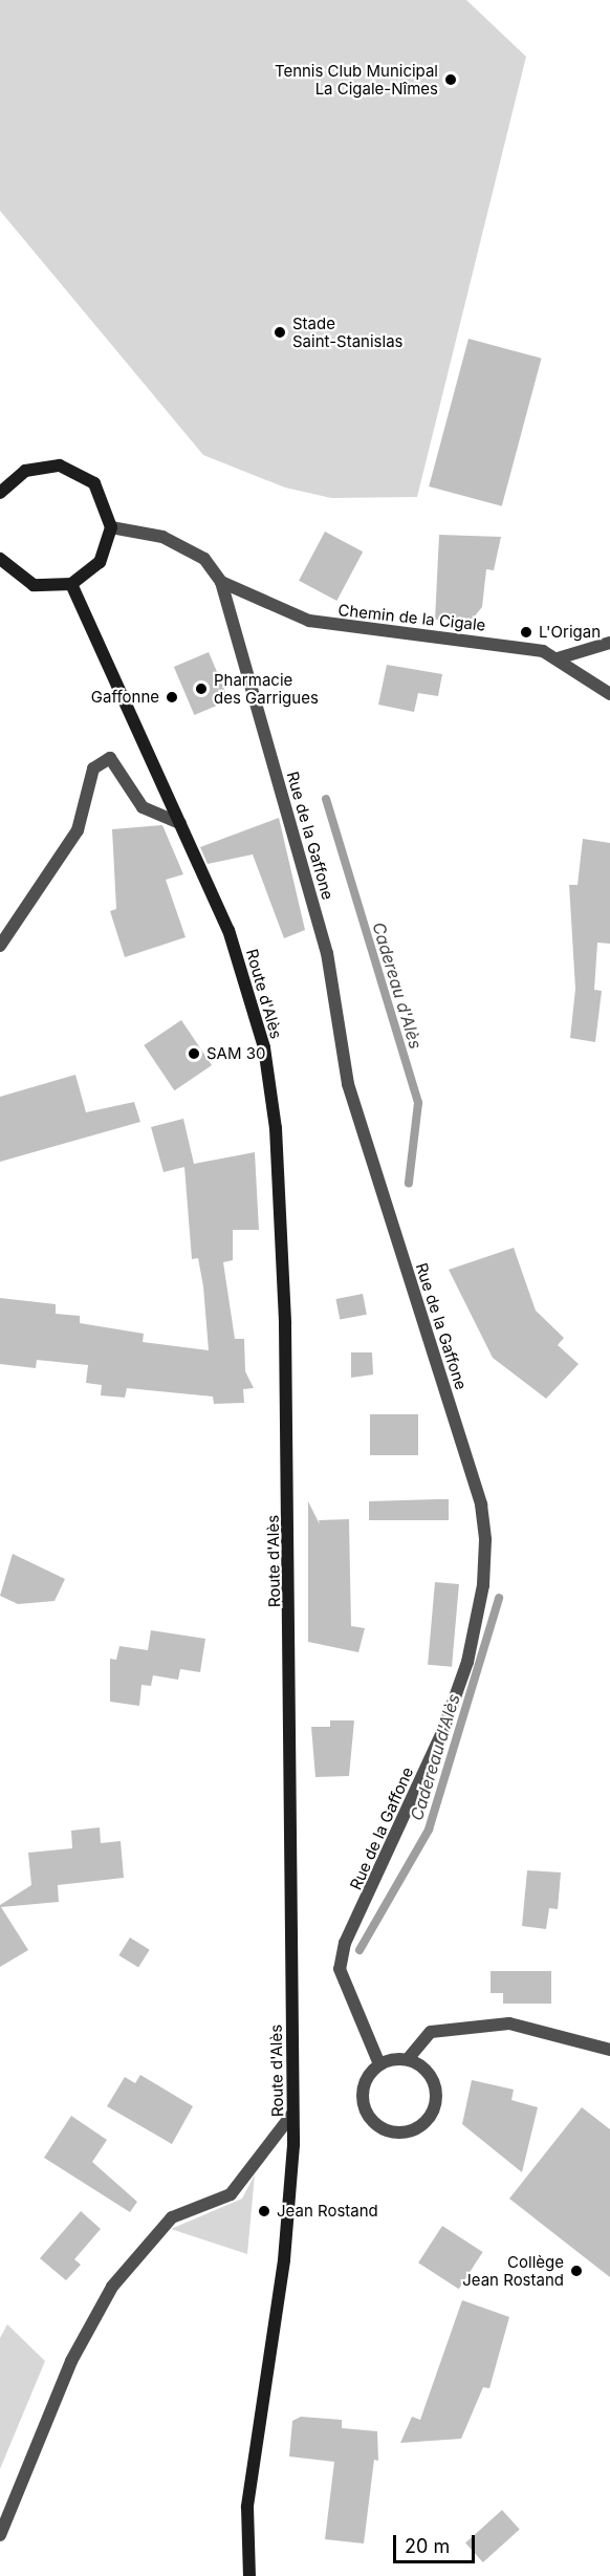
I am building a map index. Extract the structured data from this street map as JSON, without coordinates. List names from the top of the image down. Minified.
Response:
{"streets":{"main road":["Route d'Alès"],"street":["Chemin de la Cigale","Rue de la Gaffone"]},"crossings":[["Chemin de la Cigale","Rue de la Gaffone"]],"water":["Cadereau d'Alès"],"places":["Tennis Club Municipal La Cigale-Nîmes","Stade Saint-Stanislas","L'Origan","Pharmacie des Garrigues","Gaffonne","SAM 30","Jean Rostand","Collège Jean Rostand"],"scale_bar":"20 m"}
